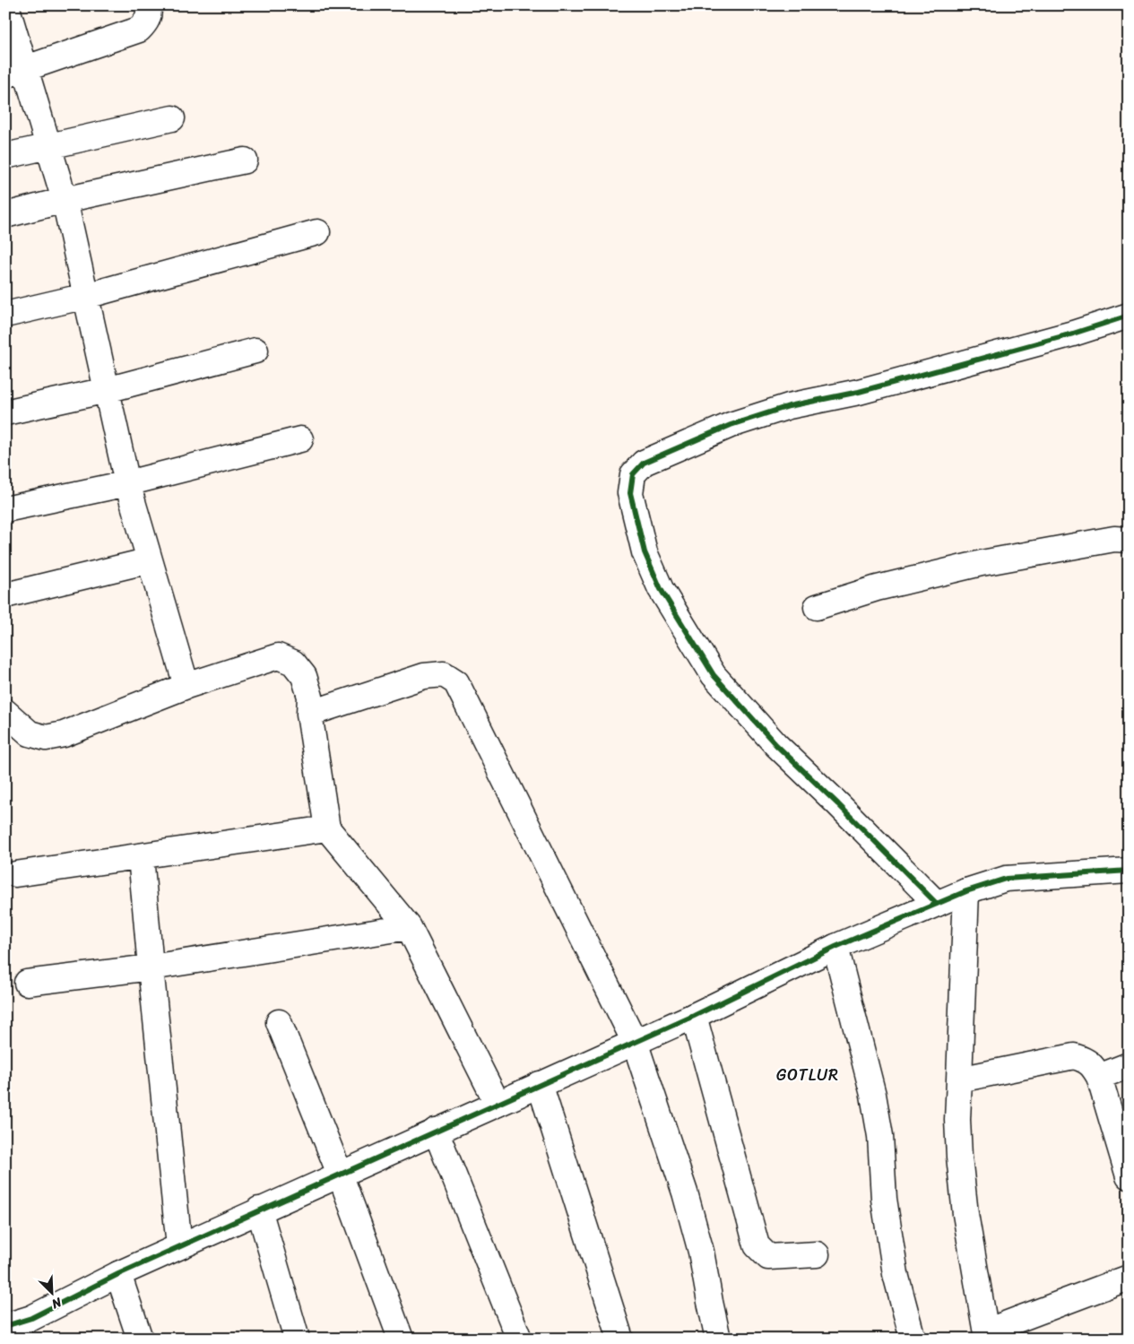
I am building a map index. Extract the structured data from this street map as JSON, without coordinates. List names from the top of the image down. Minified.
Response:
{"districts":["GOTLUR"],"north":"bottom right"}
